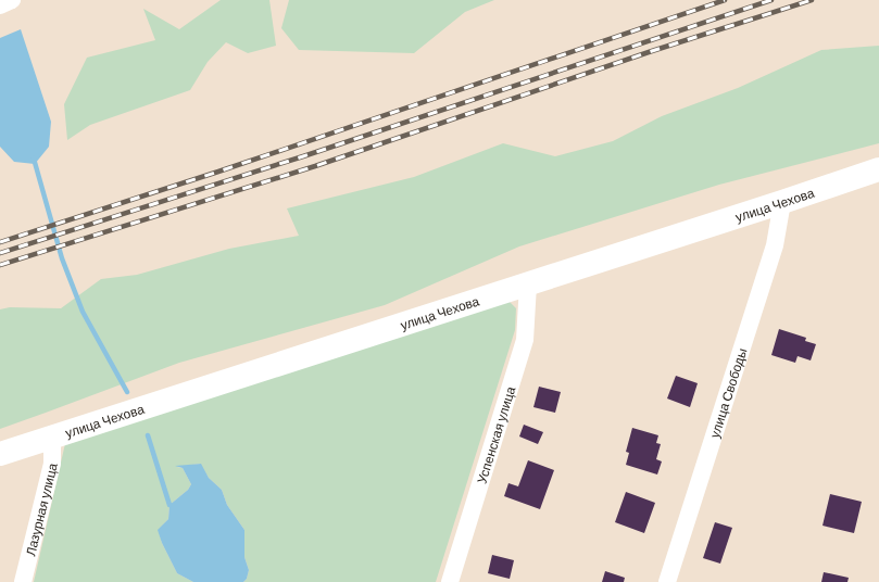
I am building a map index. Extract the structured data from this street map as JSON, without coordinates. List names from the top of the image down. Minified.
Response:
{"streets":{"street":["улица Чехова","улица Свободы","Успенская улица","Лазурная улица"]},"crossings":[["улица Чехова","улица Свободы"],["улица Чехова","Успенская улица"],["улица Чехова","Лазурная улица"]]}
